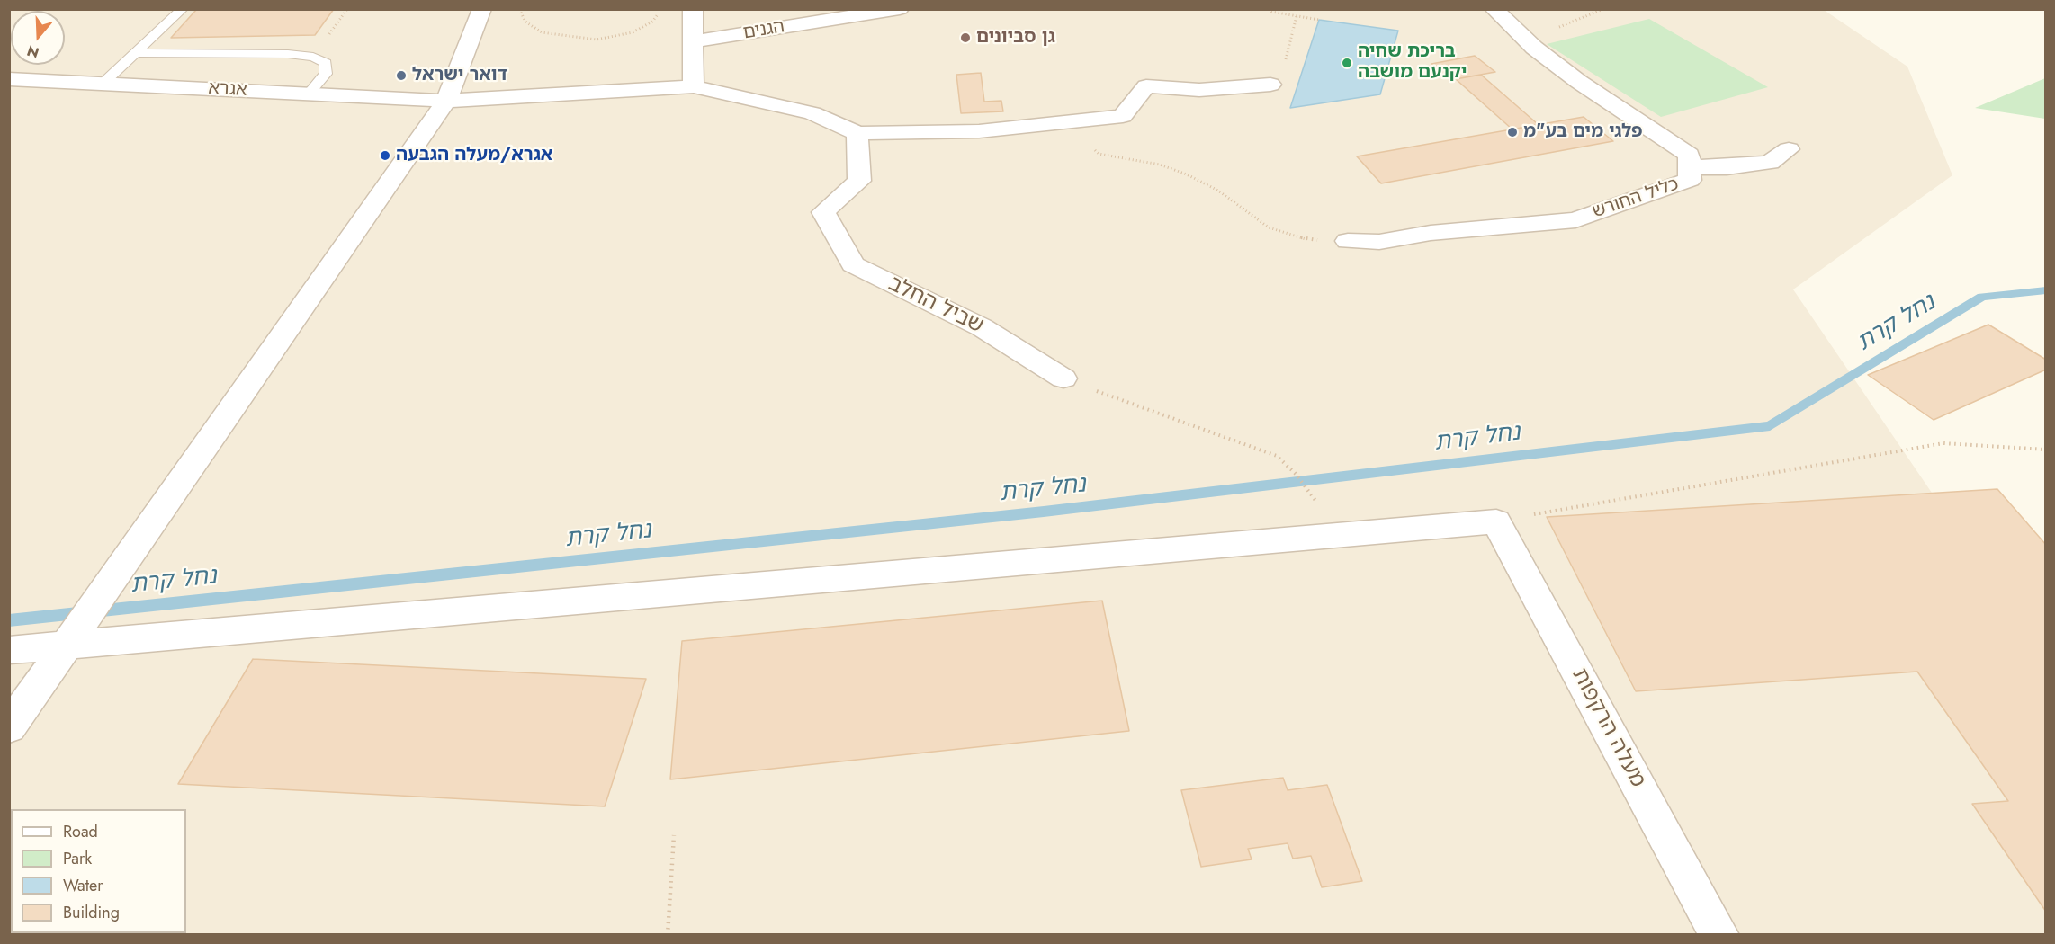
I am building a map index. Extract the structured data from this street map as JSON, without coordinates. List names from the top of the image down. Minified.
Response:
{"streets":{"street":["הגנים","אגרא","כליל החורש","שביל החלב","מעלה הרקפות"]},"water":["נחל קרת"],"places":["גן סביונים","בריכת שחיה יקנעם מושבה","דואר ישראל","פלגי מים בע\"מ","אגרא/מעלה הגבעה"],"legend":["Road","Park","Water","Building"],"north":"bottom"}
